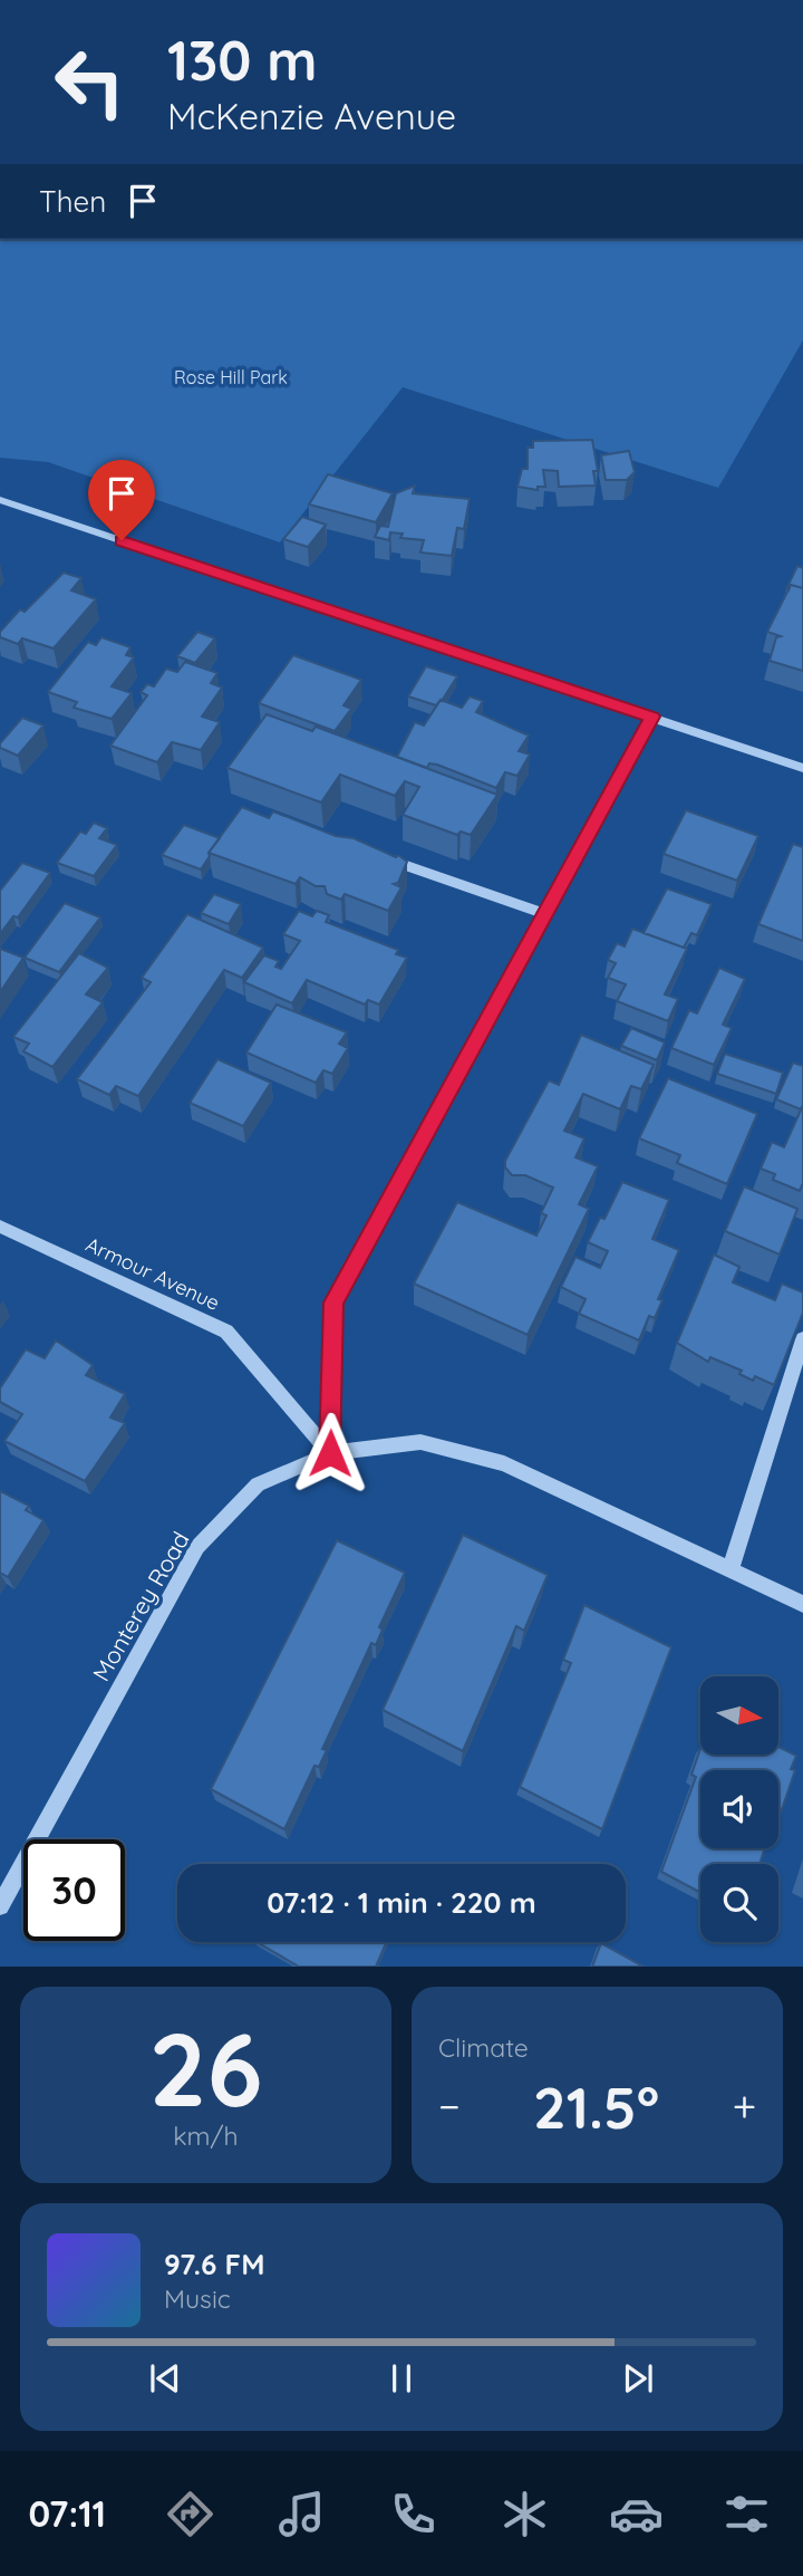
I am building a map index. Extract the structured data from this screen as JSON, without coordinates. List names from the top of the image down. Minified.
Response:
{"streets":{"street":["Armour Avenue","Monterey Road"]},"crossings":[["Armour Avenue","Monterey Road"]],"parks":["Rose Hill Park"],"north":"right","page":{"turn":["130 m","McKenzie Avenue"],"then":"Then","limit":"30","trip":"07:12 · 1 min · 220 m","tile":[["26","km/h"],"Climate"],"heat":["−","21.5°","+"],"song":["97.6 FM","Music"],"tabs":"07:11"}}
